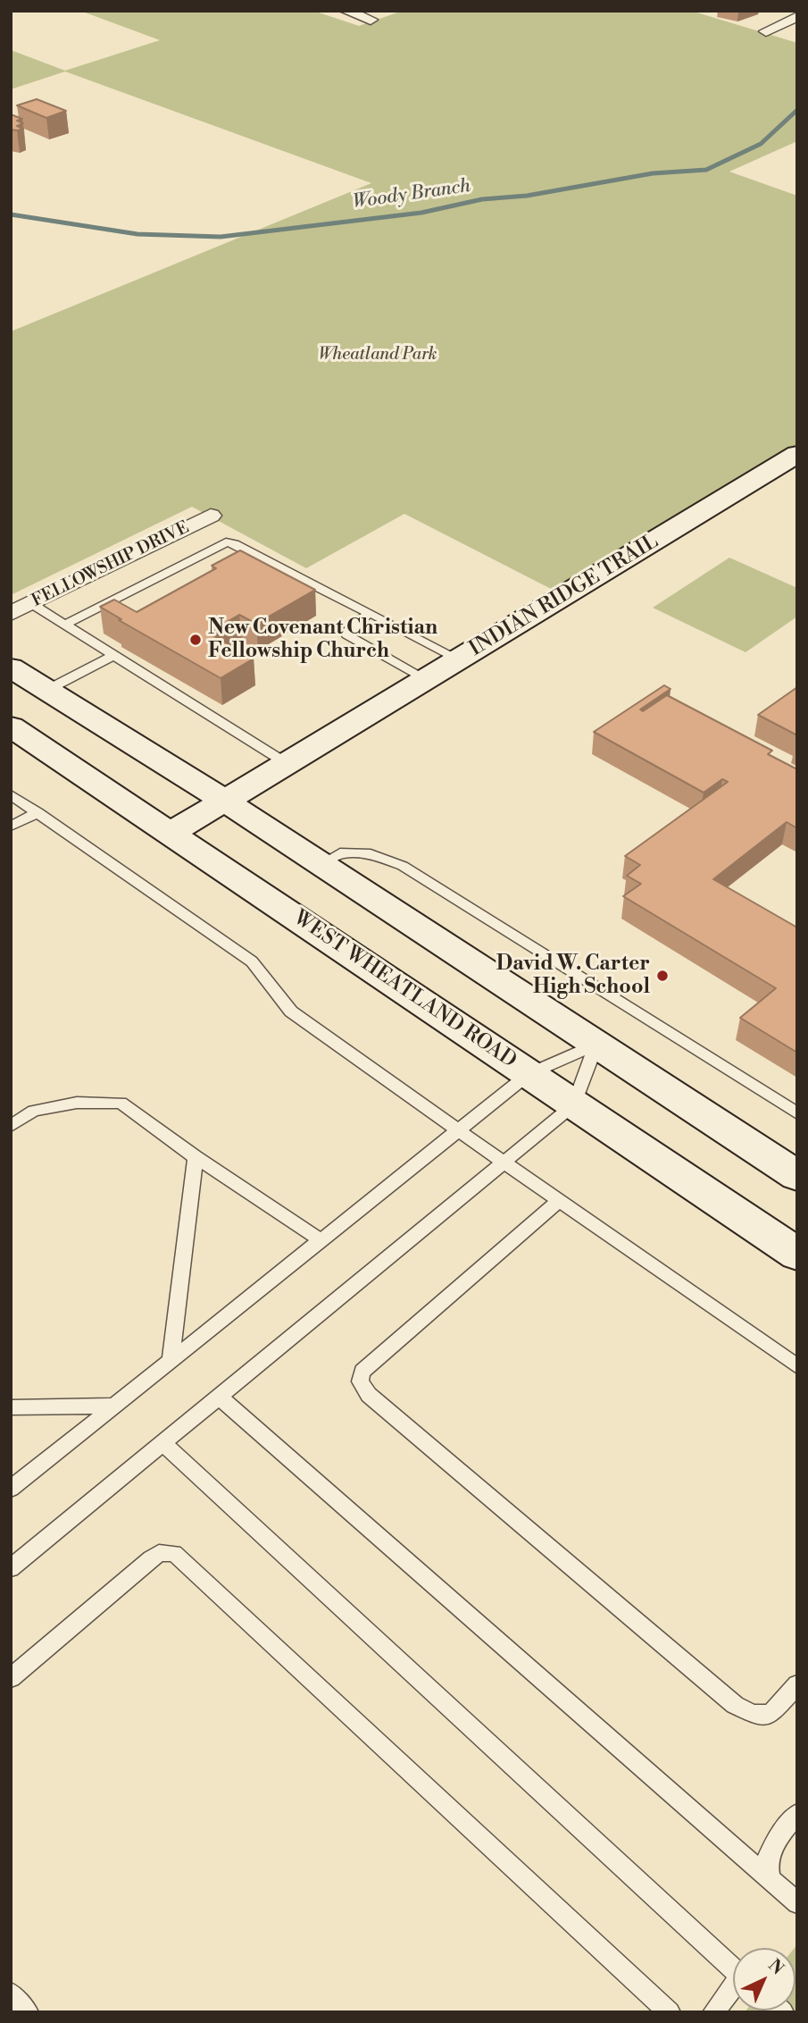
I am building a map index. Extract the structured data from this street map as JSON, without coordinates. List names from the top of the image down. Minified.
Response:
{"streets":{"main road":["INDIAN RIDGE TRAIL","WEST WHEATLAND ROAD"],"street":["FELLOWSHIP DRIVE"]},"crossings":[["INDIAN RIDGE TRAIL","WEST WHEATLAND ROAD"]],"water":["Woody Branch"],"parks":["Wheatland Park"],"places":["New Covenant Christian Fellowship Church","David W. Carter High School"],"north":"top right"}
